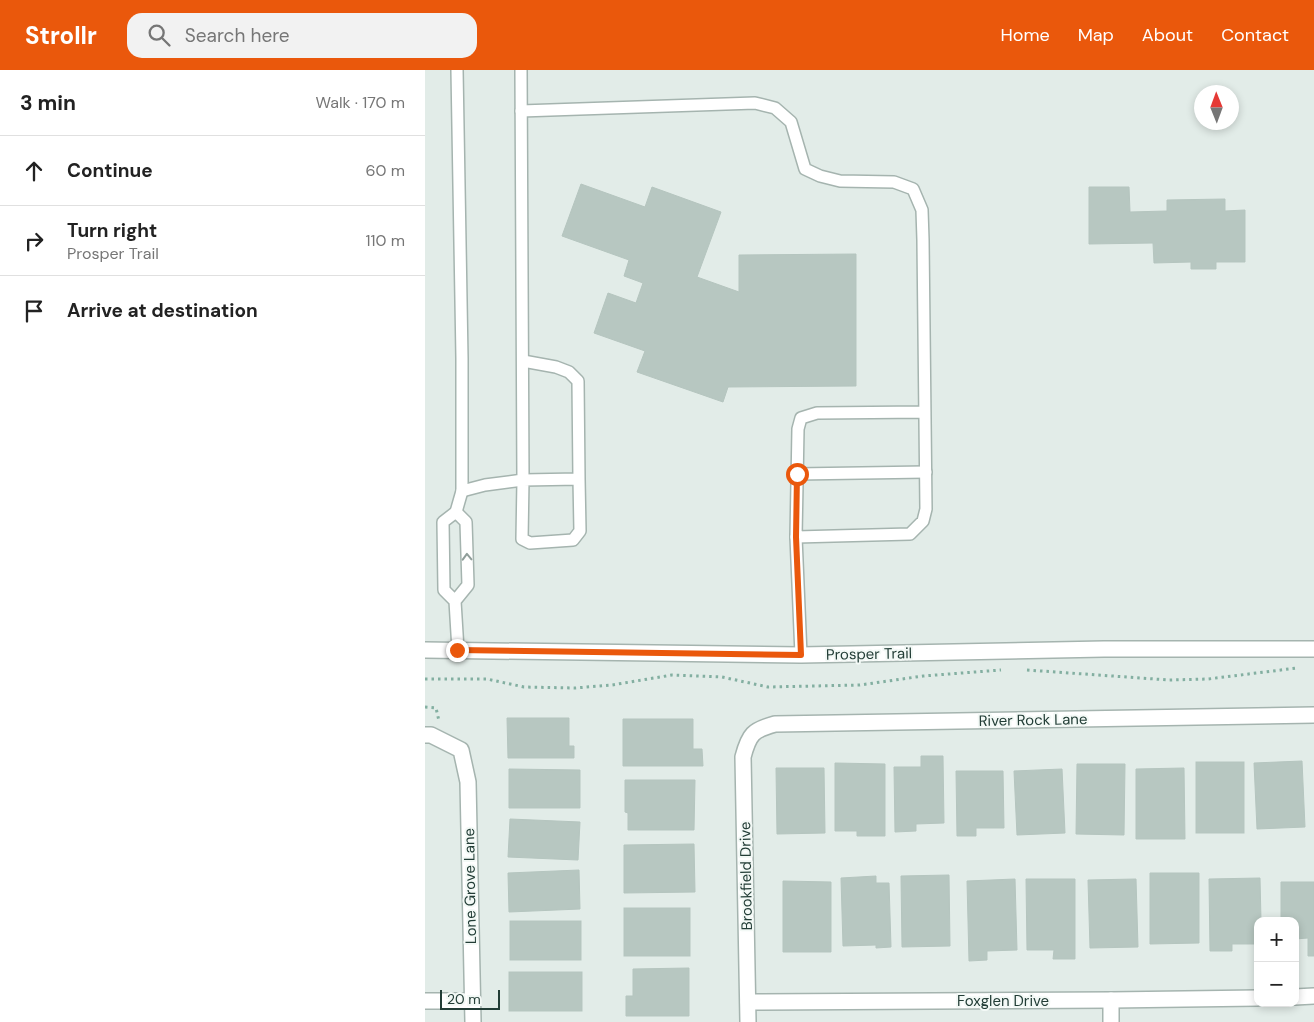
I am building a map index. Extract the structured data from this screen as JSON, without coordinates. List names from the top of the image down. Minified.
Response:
{"streets":{"street":["Prosper Trail","River Rock Lane","Brookfield Drive","Lone Grove Lane","Foxglen Drive"]},"crossings":[["River Rock Lane","Brookfield Drive"],["Brookfield Drive","Foxglen Drive"]],"scale_bar":"20 m","north":"top","page":{"header":"Strollr","search":"Search here","nav":["Home","Map","About","Contact"],"heading":["3 min","Walk · 170 m"],"list":[["Continue","60 m"],["Turn right","Prosper Trail","110 m"],"Arrive at destination"],"map_buttons":["+","−"],"scale":"20 m"}}
